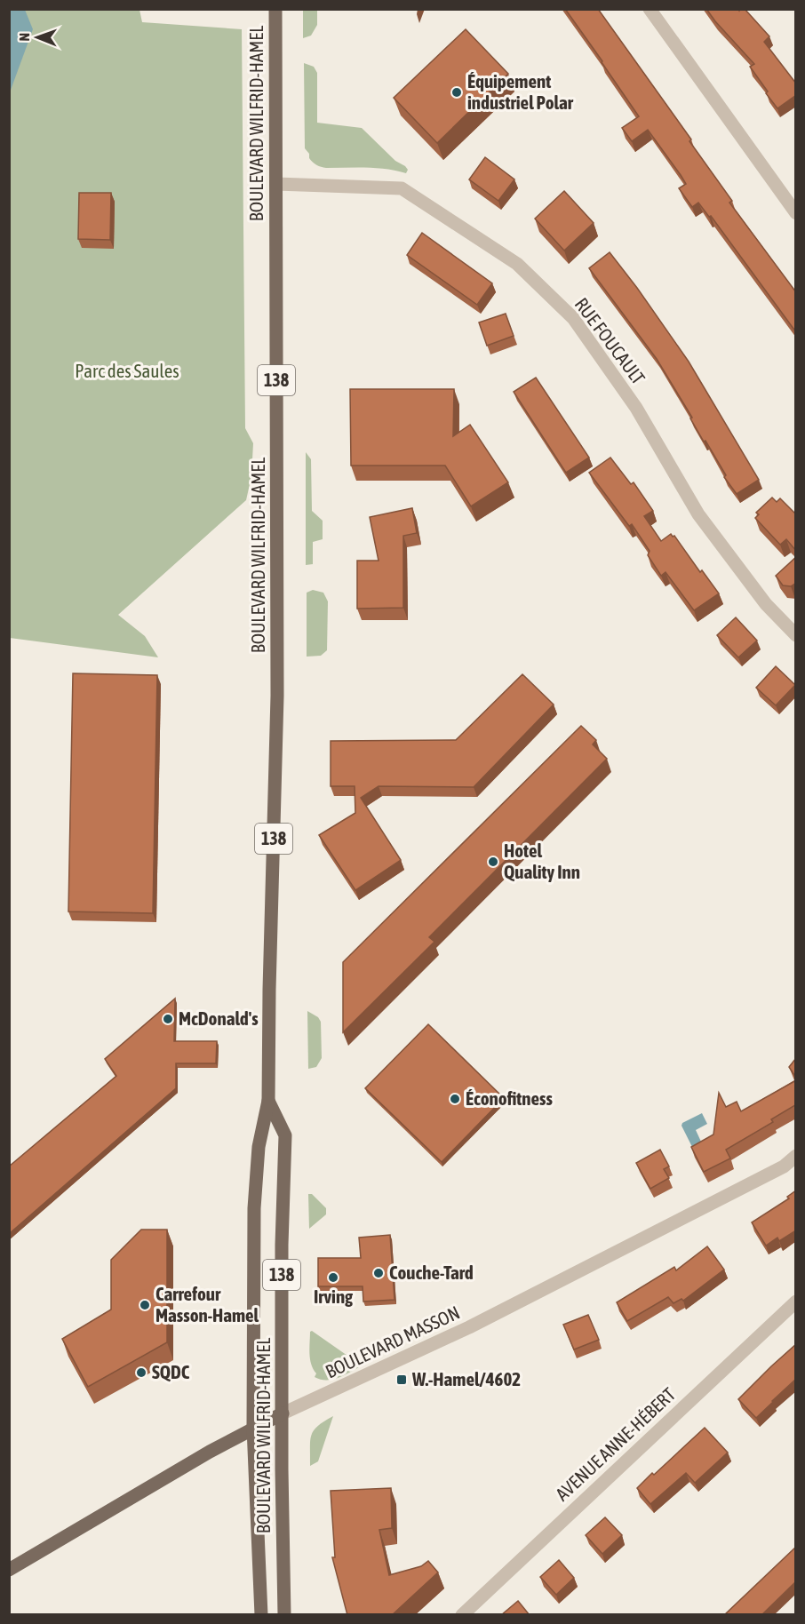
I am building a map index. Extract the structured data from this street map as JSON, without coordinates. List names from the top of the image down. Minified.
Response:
{"streets":{"main road":["BOULEVARD WILFRID-HAMEL","138","BOULEVARD MASSON"],"street":["RUE FOUCAULT","AVENUE ANNE-HÉBERT"]},"crossings":[["BOULEVARD WILFRID-HAMEL","RUE FOUCAULT"],["BOULEVARD WILFRID-HAMEL","BOULEVARD MASSON"]],"parks":["Parc des Saules"],"places":{"other":["Équipement industriel Polar","Hotel Quality Inn","McDonald's","Éconofitness","Couche-Tard","Irving","Carrefour Masson-Hamel","SQDC"],"transit":["W.-Hamel/4602"]},"north":"left"}
